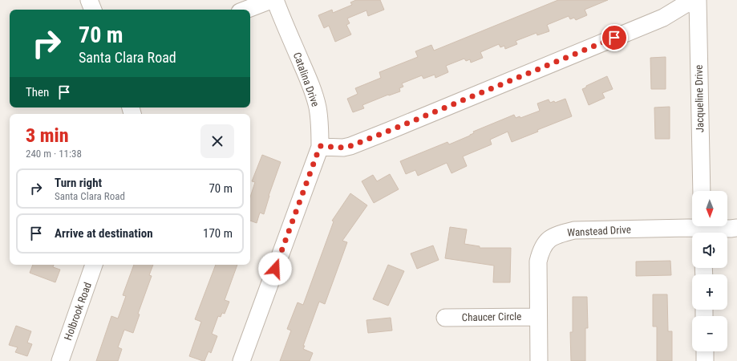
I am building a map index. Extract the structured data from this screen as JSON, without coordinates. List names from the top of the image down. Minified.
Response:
{"streets":{"street":["Catalina Drive","Jacqueline Drive","Wanstead Drive","Holbrook Road","Chaucer Circle"]},"crossings":[["Wanstead Drive","Chaucer Circle"]],"north":"bottom","page":{"turn":["70 m","Santa Clara Road"],"then":"Then","heading":["3 min","240 m · 11:38"],"list":[{"name":"Turn right","note":"Santa Clara Road","value":"70 m"},{"name":"Arrive at destination","value":"170 m"}],"map_buttons":["+","−"]}}
